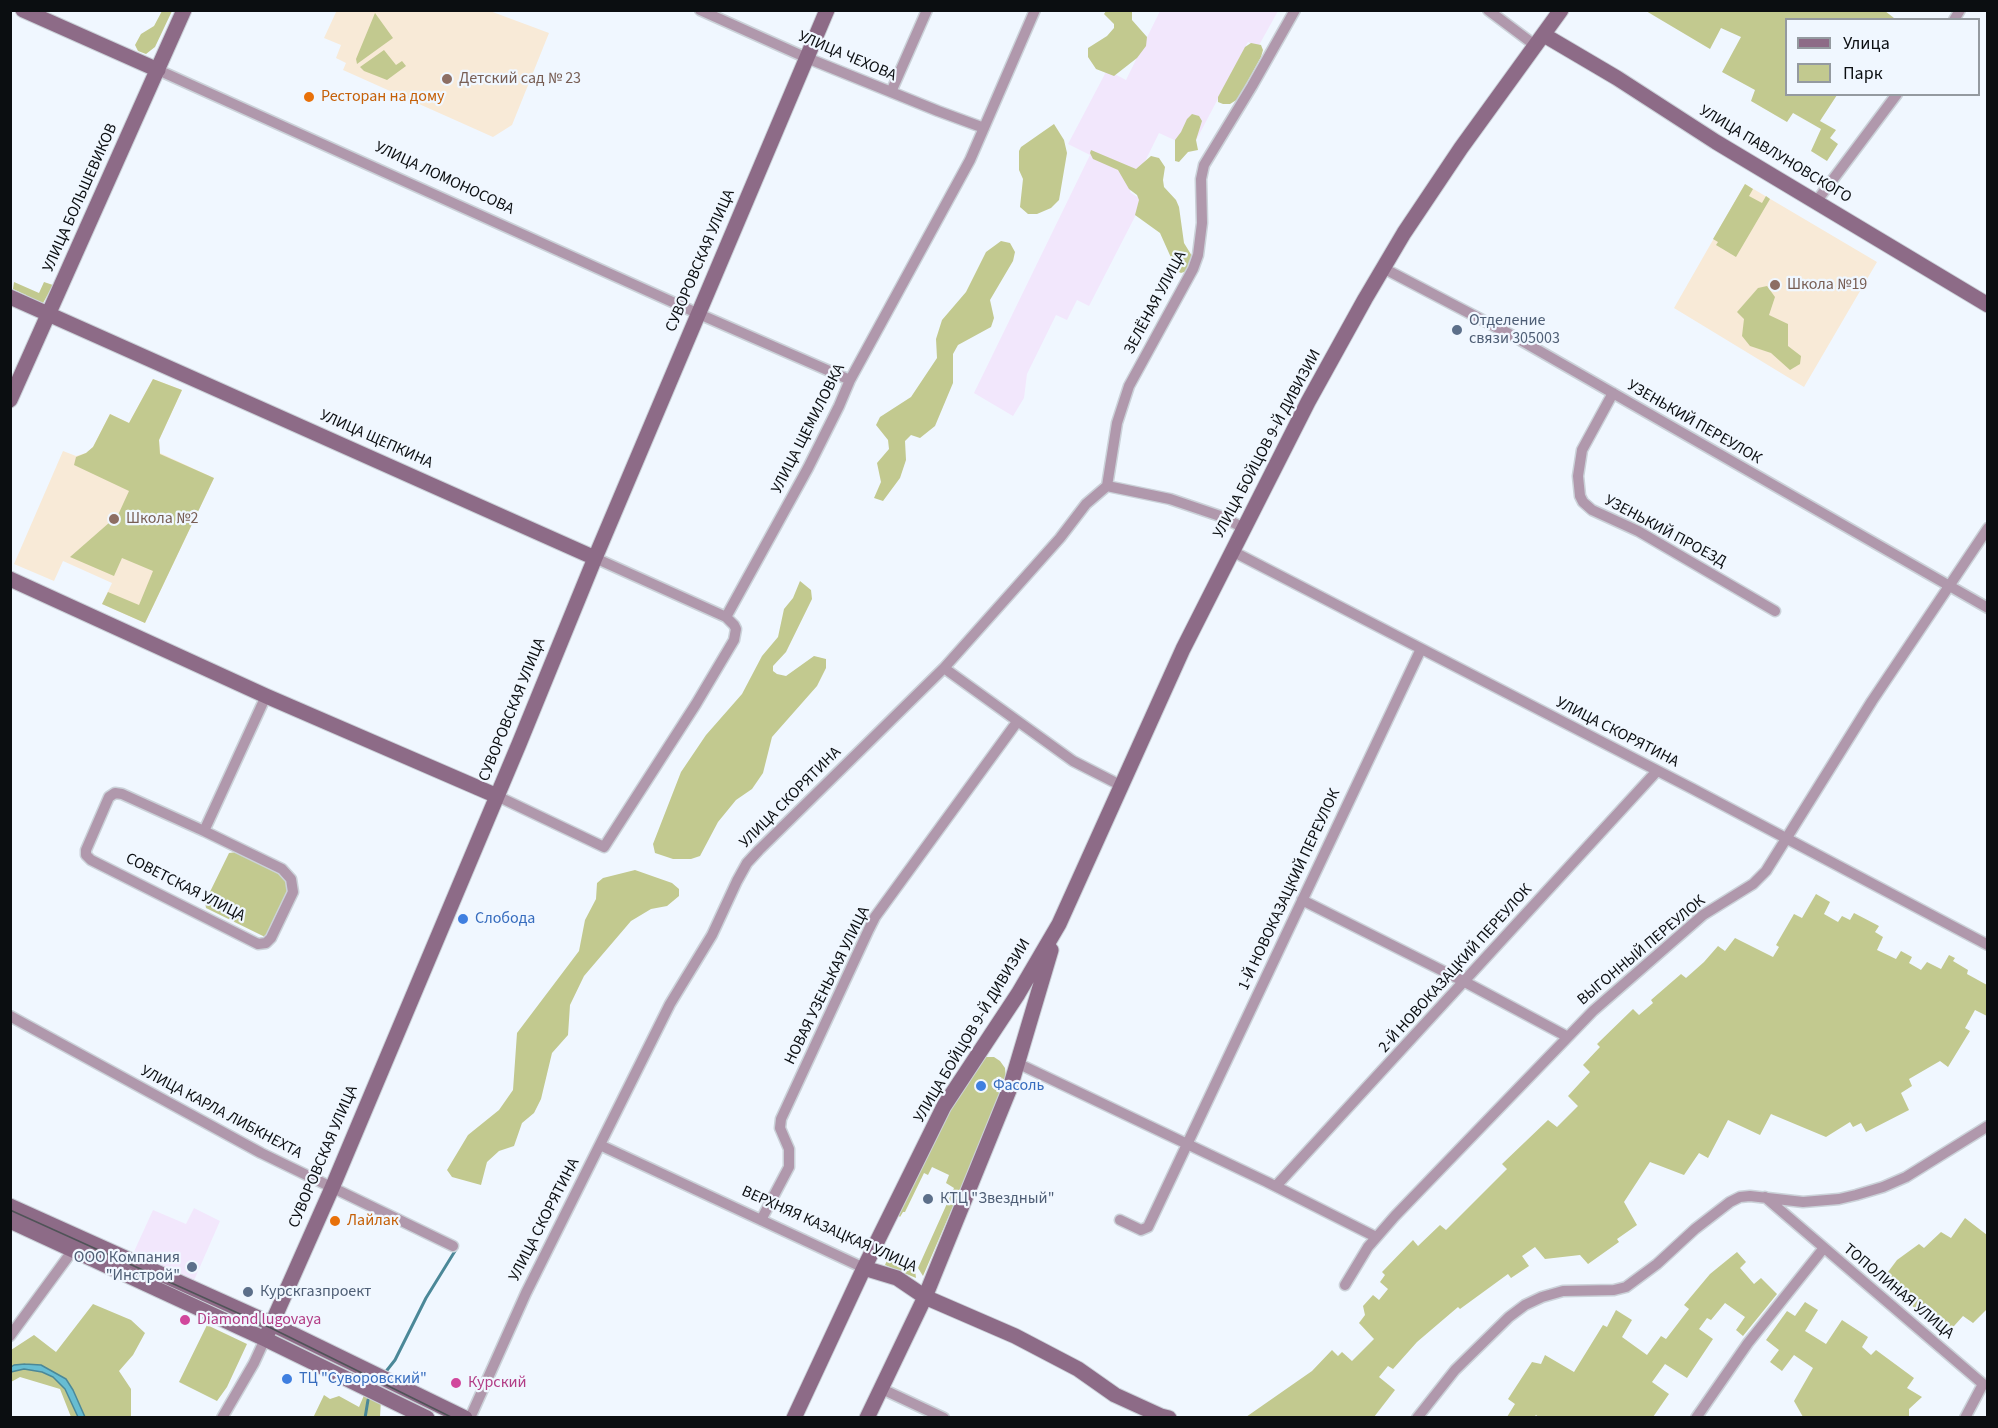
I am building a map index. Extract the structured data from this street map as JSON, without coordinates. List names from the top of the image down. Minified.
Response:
{"streets":{"street":["УЛИЦА ЧЕХОВА","УЛИЦА ПАВЛУНОВСКОГО","УЛИЦА ЛОМОНОСОВА","УЛИЦА БОЛЬШЕВИКОВ","СУВОРОВСКАЯ УЛИЦА","ЗЕЛЁНАЯ УЛИЦА","УЗЕНЬКИЙ ПЕРЕУЛОК","УЛИЦА ЩЕМИЛОВКА","УЛИЦА ЩЕПКИНА","УЛИЦА БОЙЦОВ 9-Й ДИВИЗИИ","УЗЕНЬКИЙ ПРОЕЗД","УЛИЦА СКОРЯТИНА","СОВЕТСКАЯ УЛИЦА","1-Й НОВОКАЗАЦКИЙ ПЕРЕУЛОК","ВЫГОННЫЙ ПЕРЕУЛОК","2-Й НОВОКАЗАЦКИЙ ПЕРЕУЛОК","НОВАЯ УЗЕНЬКАЯ УЛИЦА","УЛИЦА КАРЛА ЛИБКНЕХТА","ВЕРХНЯЯ КАЗАЦКАЯ УЛИЦА","ТОПОЛИНАЯ УЛИЦА"]},"crossings":[["УЛИЦА ЧЕХОВА","СУВОРОВСКАЯ УЛИЦА"],["УЛИЦА ЧЕХОВА","УЛИЦА ЩЕМИЛОВКА"],["УЛИЦА ПАВЛУНОВСКОГО","УЛИЦА БОЙЦОВ 9-Й ДИВИЗИИ"],["УЛИЦА ЛОМОНОСОВА","УЛИЦА БОЛЬШЕВИКОВ"],["УЛИЦА ЛОМОНОСОВА","СУВОРОВСКАЯ УЛИЦА"],["УЛИЦА ЛОМОНОСОВА","УЛИЦА ЩЕМИЛОВКА"],["УЛИЦА БОЛЬШЕВИКОВ","УЛИЦА ЩЕПКИНА"],["СУВОРОВСКАЯ УЛИЦА","УЛИЦА ЩЕПКИНА"],["СУВОРОВСКАЯ УЛИЦА","УЛИЦА КАРЛА ЛИБКНЕХТА"],["ЗЕЛЁНАЯ УЛИЦА","УЛИЦА СКОРЯТИНА"],["УЗЕНЬКИЙ ПЕРЕУЛОК","УЛИЦА БОЙЦОВ 9-Й ДИВИЗИИ"],["УЗЕНЬКИЙ ПЕРЕУЛОК","УЗЕНЬКИЙ ПРОЕЗД"],["УЗЕНЬКИЙ ПЕРЕУЛОК","ВЫГОННЫЙ ПЕРЕУЛОК"],["УЛИЦА ЩЕМИЛОВКА","УЛИЦА ЩЕПКИНА"],["УЛИЦА БОЙЦОВ 9-Й ДИВИЗИИ","УЛИЦА СКОРЯТИНА"],["УЛИЦА БОЙЦОВ 9-Й ДИВИЗИИ","ВЕРХНЯЯ КАЗАЦКАЯ УЛИЦА"],["УЛИЦА СКОРЯТИНА","1-Й НОВОКАЗАЦКИЙ ПЕРЕУЛОК"],["УЛИЦА СКОРЯТИНА","ВЫГОННЫЙ ПЕРЕУЛОК"],["УЛИЦА СКОРЯТИНА","2-Й НОВОКАЗАЦКИЙ ПЕРЕУЛОК"],["УЛИЦА СКОРЯТИНА","ВЕРХНЯЯ КАЗАЦКАЯ УЛИЦА"],["НОВАЯ УЗЕНЬКАЯ УЛИЦА","ВЕРХНЯЯ КАЗАЦКАЯ УЛИЦА"]],"places":["Детский сад № 23","Ресторан на дому","Школа №19","Отделение связи 305003","Школа №2","Слобода","Фасоль","КТЦ \"Звездный\"","Лайлак","ООО Компания \"Инстрой\"","Курскгазпроект","Diamond lugovaya","ТЦ \"Суворовский\"","Курский"],"legend":["Улица","Парк"]}
